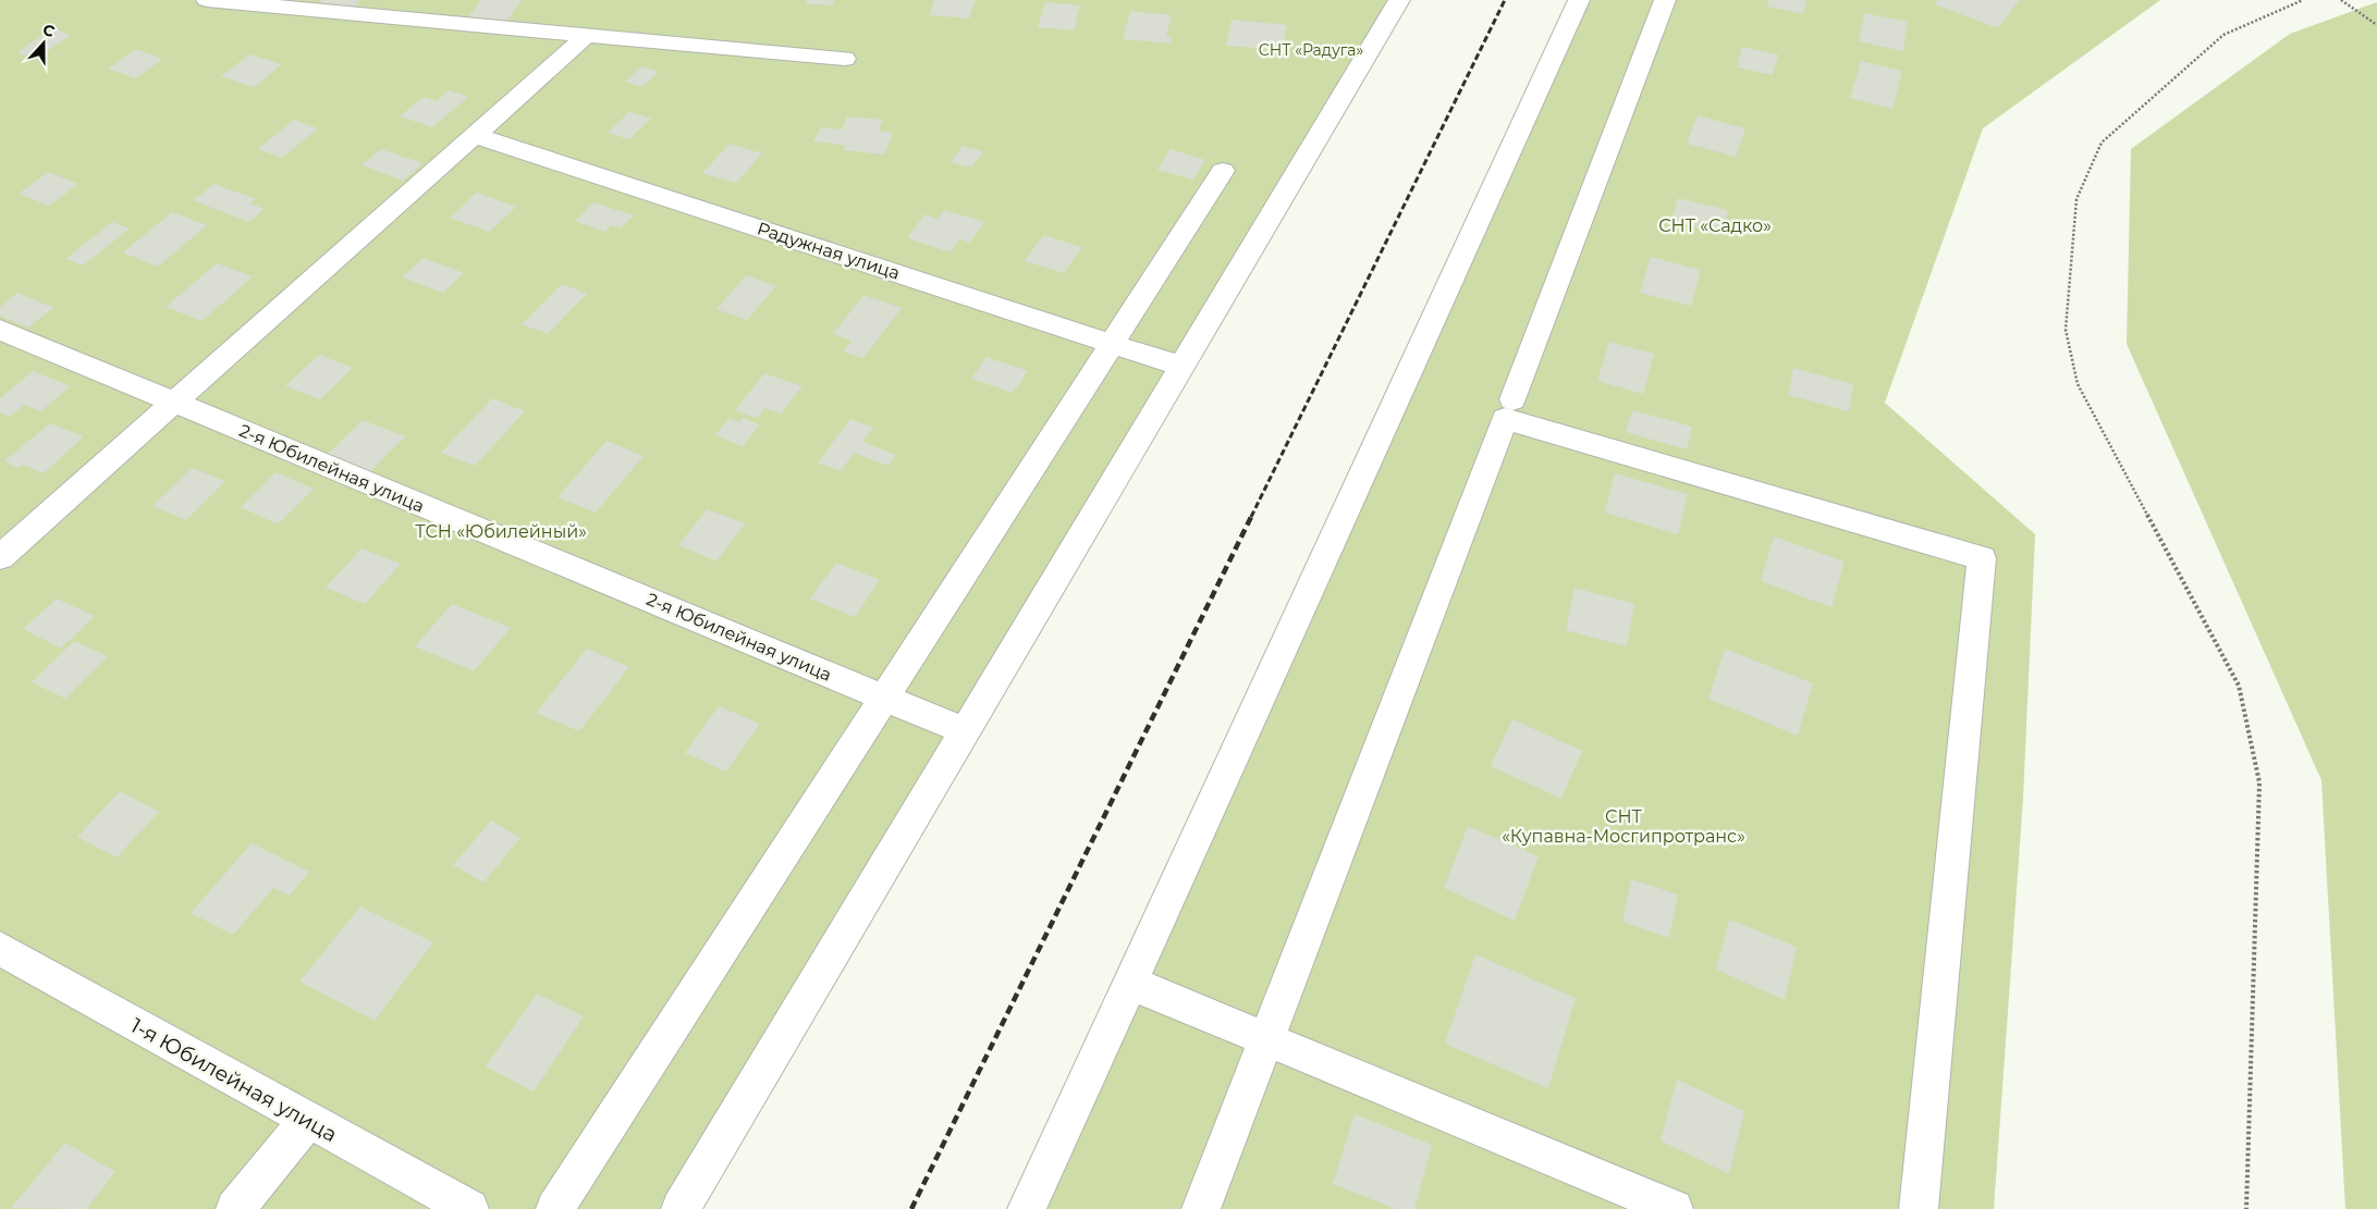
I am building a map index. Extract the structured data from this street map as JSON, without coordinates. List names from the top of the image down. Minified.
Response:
{"streets":{"street":["Радужная улица","2-я Юбилейная улица","1-я Юбилейная улица"]},"parks":["СНТ «Радуга»","СНТ «Садко»","ТСН «Юбилейный»","СНТ «Купавна-Мосгипротранс»"],"north":"top"}
